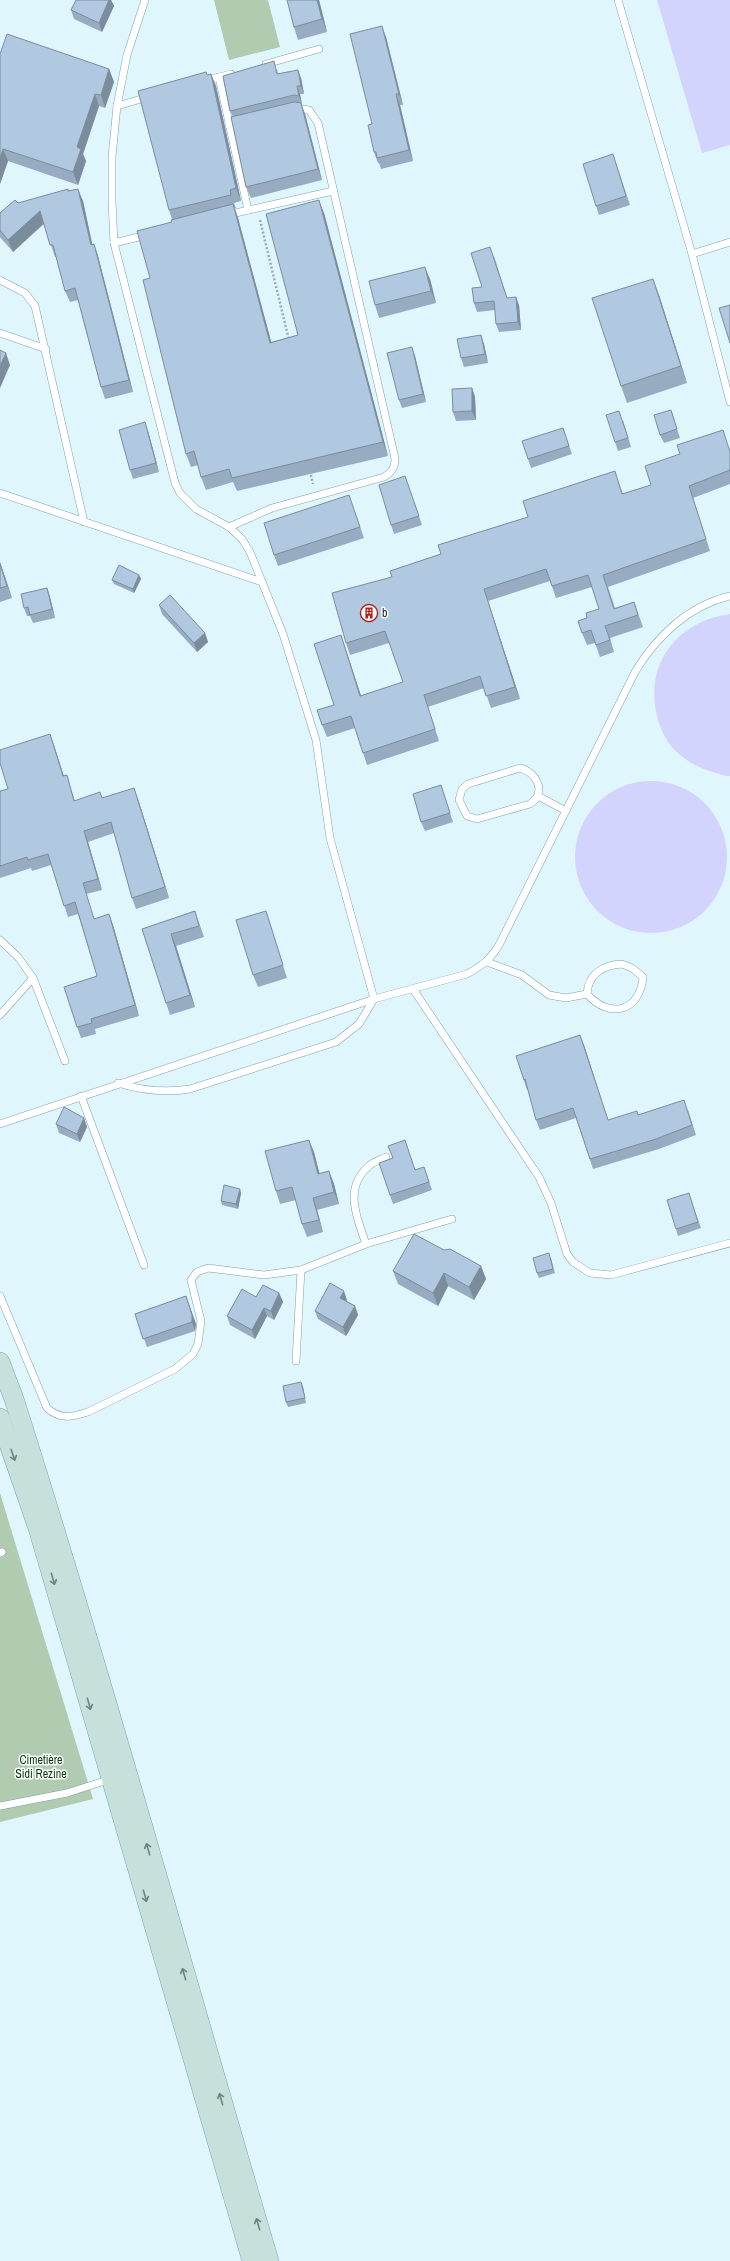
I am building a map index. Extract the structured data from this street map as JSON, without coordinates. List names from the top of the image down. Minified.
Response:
{"parks":["Cimetière Sidi Rezine"],"places":{"building":["b"]}}
